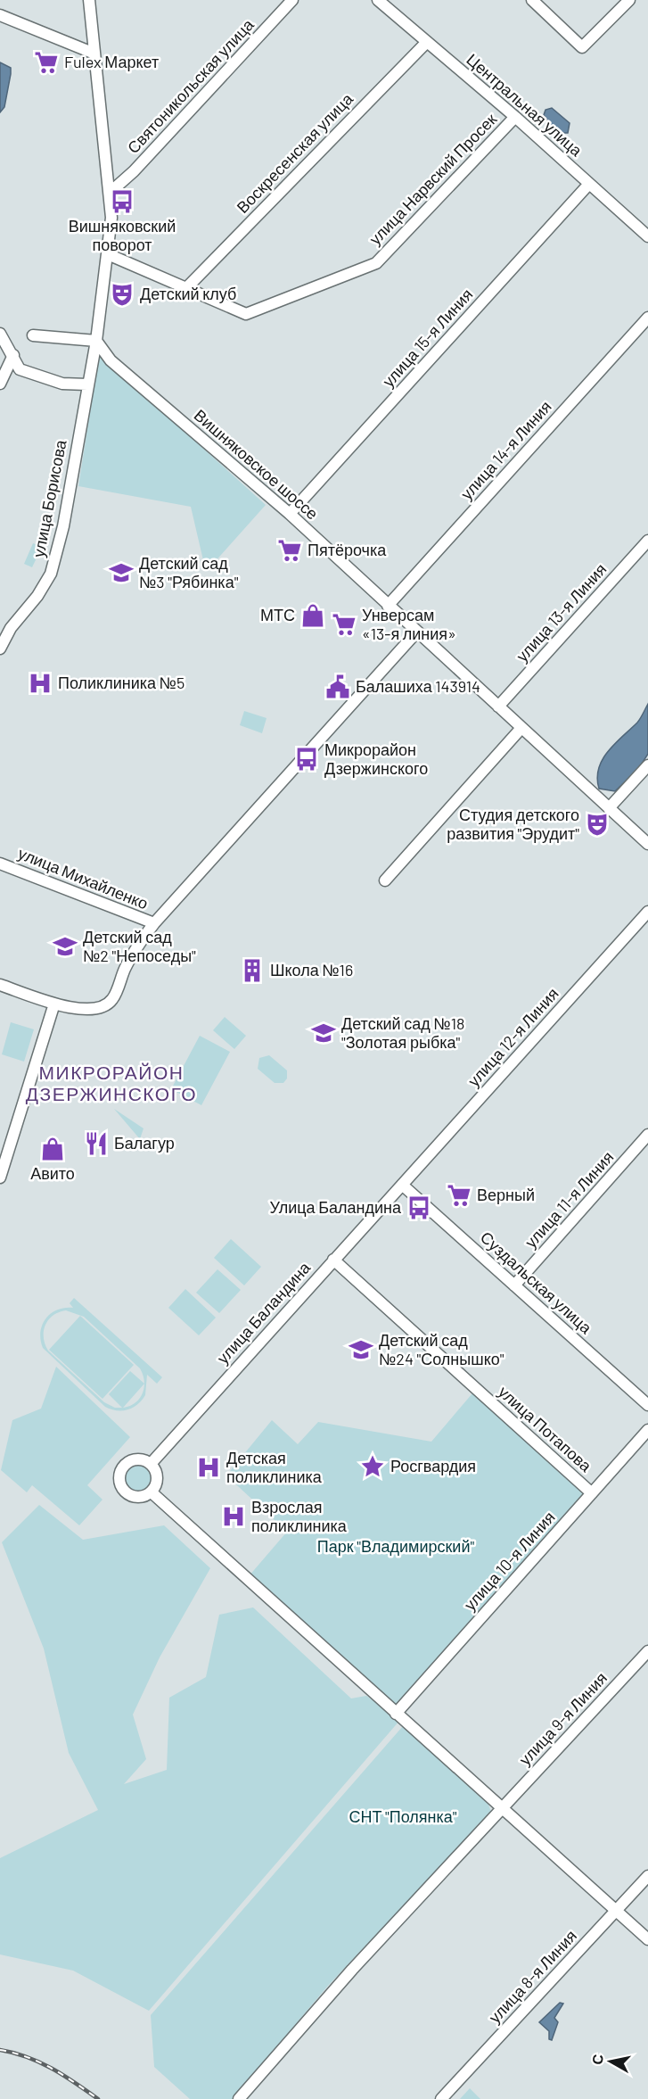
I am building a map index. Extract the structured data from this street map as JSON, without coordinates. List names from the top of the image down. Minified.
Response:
{"streets":{"street":["Святоникольская улица","Центральная улица","Воскресенская улица","улица Нарвский Просек","улица 15-я Линия","улица 14-я Линия","Вишняковское шоссе","улица Борисова","улица 13-я Линия","улица Михайленко","улица 12-я Линия","улица 11-я Линия","Суздальская улица","улица Баландина","улица Потапова","улица 10-я Линия","улица 9-я Линия","улица 8-я Линия"]},"crossings":[["Центральная улица","Воскресенская улица"],["Центральная улица","улица Нарвский Просек"],["Центральная улица","улица 15-я Линия"],["Воскресенская улица","улица Нарвский Просек"],["улица 15-я Линия","Вишняковское шоссе"],["улица 14-я Линия","Вишняковское шоссе"],["Вишняковское шоссе","улица Борисова"],["Вишняковское шоссе","улица 13-я Линия"],["улица 12-я Линия","Суздальская улица"],["улица 12-я Линия","улица Баландина"],["улица 11-я Линия","Суздальская улица"],["Суздальская улица","улица Баландина"],["улица Баландина","улица Потапова"],["улица Потапова","улица 10-я Линия"]],"districts":["МИКРОРАЙОН ДЗЕРЖИНСКОГО"],"parks":["Парк \"Владимирский\"","СНТ \"Полянка\""],"places":{"supermarket":["Fulex Маркет","Пятёрочка","Унверсам «13-я линия»","Верный"],"bus stop":["Вишняковский поворот","Микрорайон Дзержинского","Улица Баландина"],"theatre":["Детский клуб","Студия детского развития \"Эрудит\""],"school or university":["Детский сад №3 \"Рябинка\"","Детский сад №2 \"Непоседы\"","Детский сад №18 \"Золотая рыбка\"","Детский сад №24 \"Солнышко\""],"shop":["МТС","Авито"],"hospital":["Поликлиника №5","Детская поликлиника","Взрослая поликлиника"],"public building":["Балашиха 143914"],"building":["Школа №16"],"restaurant":["Балагур"],"place":["Росгвардия"]},"north":"left"}
